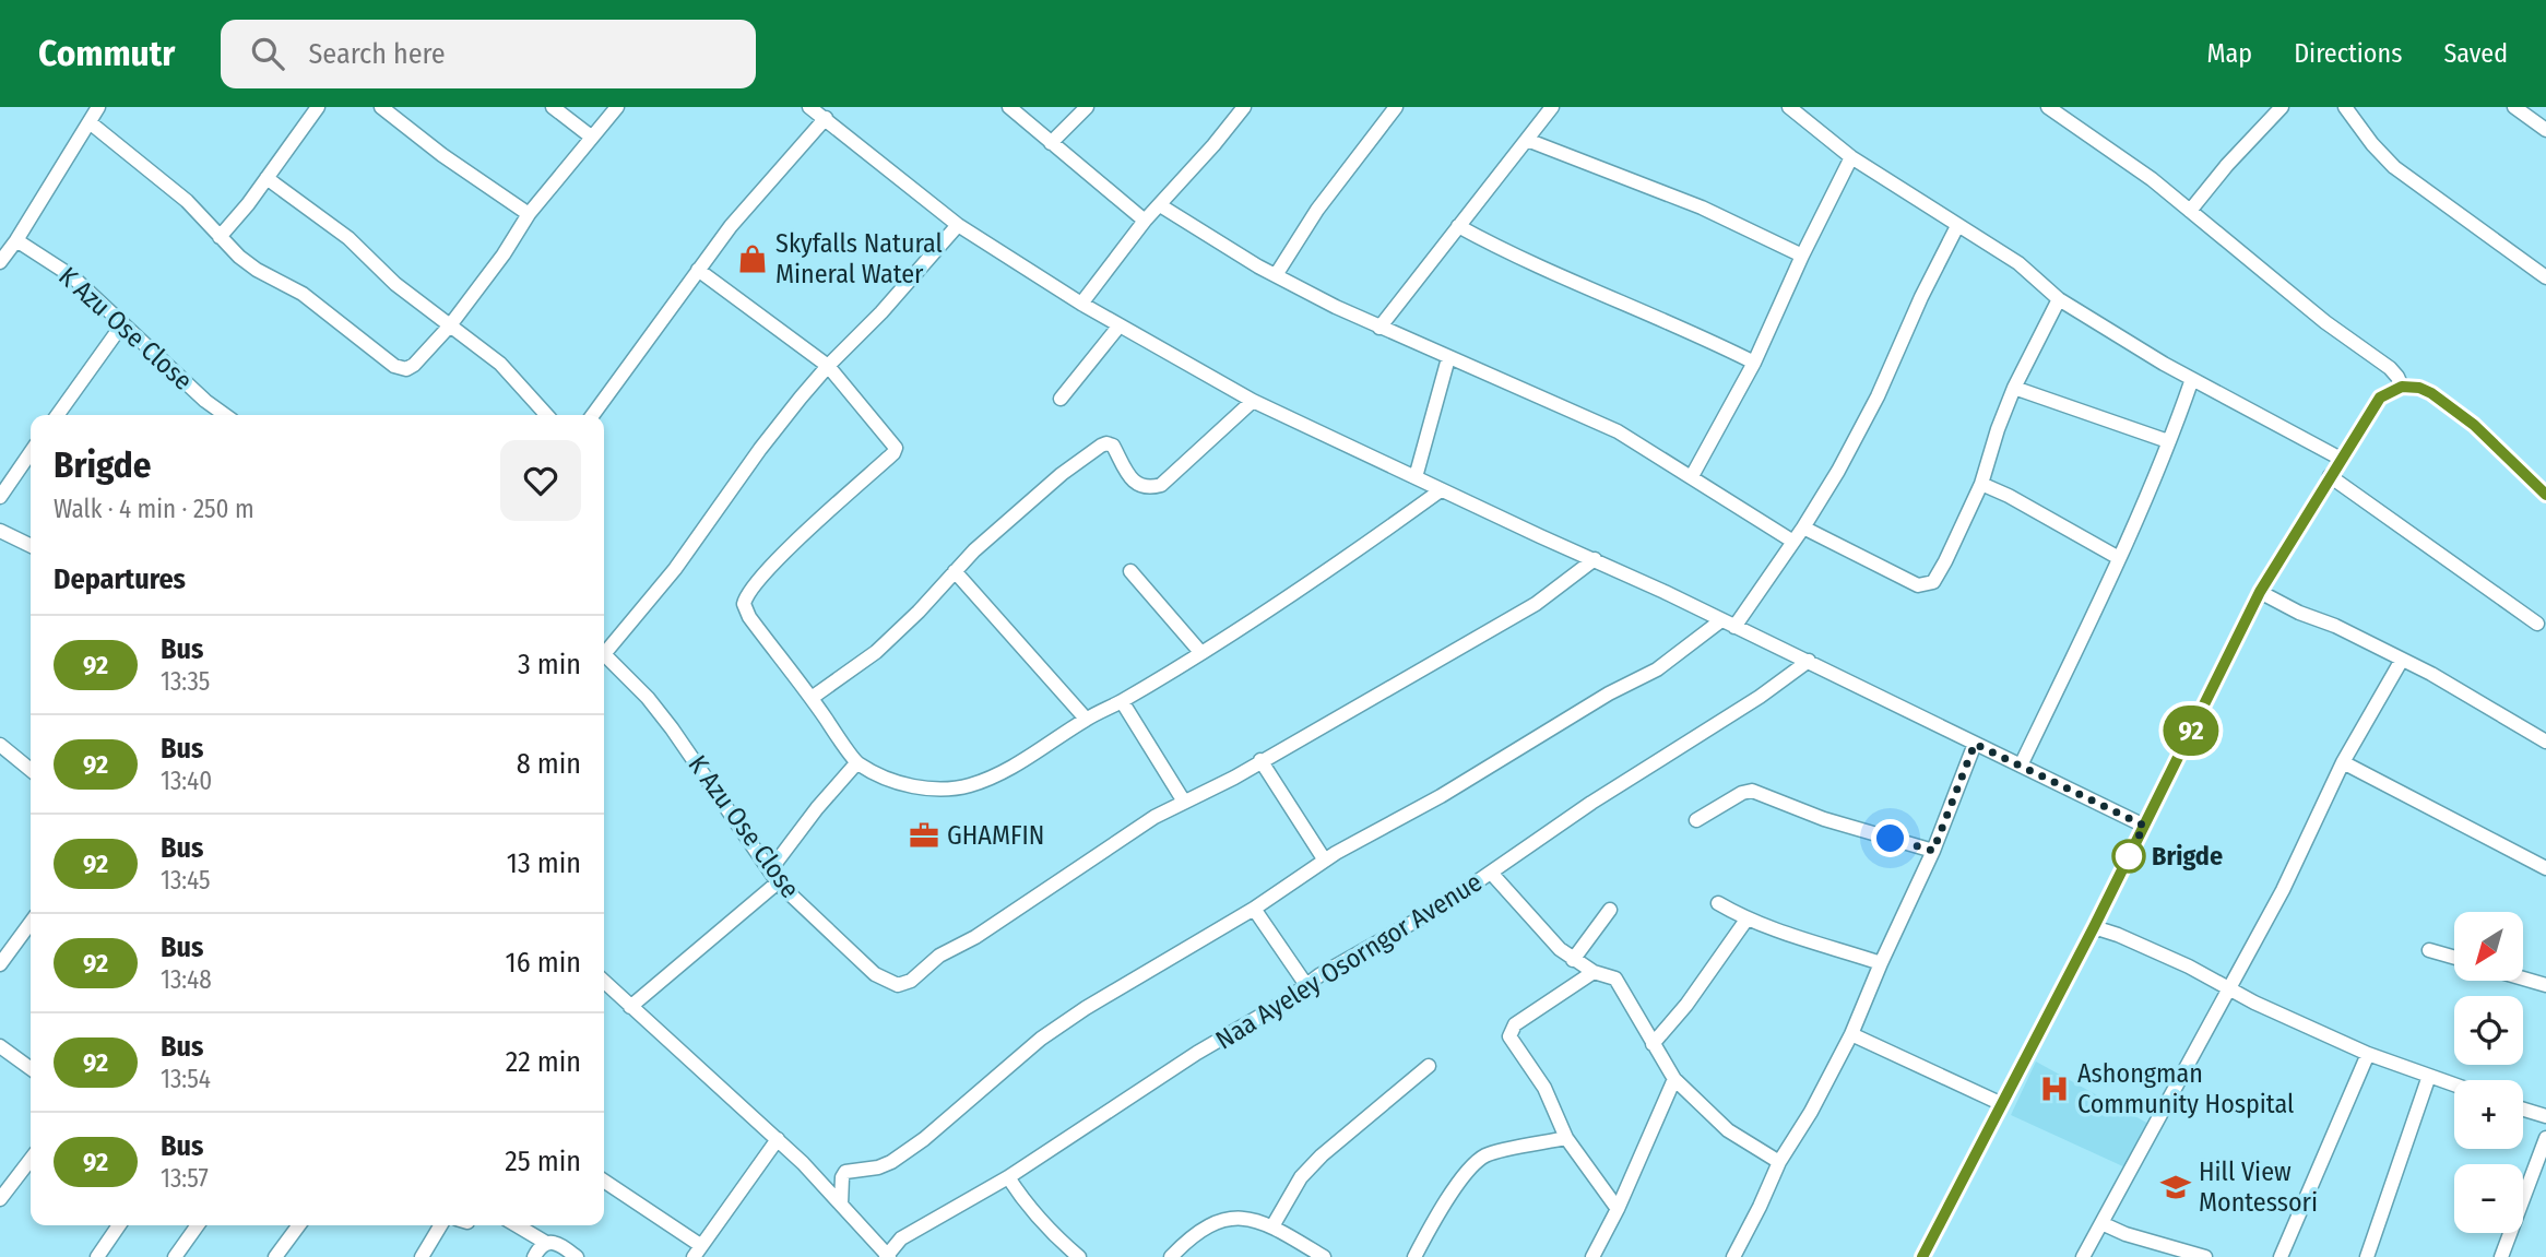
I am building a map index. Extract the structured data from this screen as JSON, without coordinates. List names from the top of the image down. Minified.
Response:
{"streets":{"street":["K Azu Ose Close","Naa Ayeley Osorngor Avenue"]},"places":{"shop":["Skyfalls Natural Mineral Water"],"office":["GHAMFIN"],"other":["Brigde"],"hospital":["Ashongman Community Hospital"],"school or university":["Hill View Montessori"]},"lines":["bus line 92"],"north":"bottom left","page":{"header":"Commutr","search":"Search here","nav":["Map","Directions","Saved"],"on_map":"92","heading":[["Brigde","Walk · 4 min · 250 m"],"Departures"],"list":[{"mark":"92","name":"Bus","note":"13:35","value":"3 min"},{"mark":"92","name":"Bus","note":"13:40","value":"8 min"},{"mark":"92","name":"Bus","note":"13:45","value":"13 min"},{"mark":"92","name":"Bus","note":"13:48","value":"16 min"},{"mark":"92","name":"Bus","note":"13:54","value":"22 min"},{"mark":"92","name":"Bus","note":"13:57","value":"25 min"}],"map_buttons":["+","−"]}}
